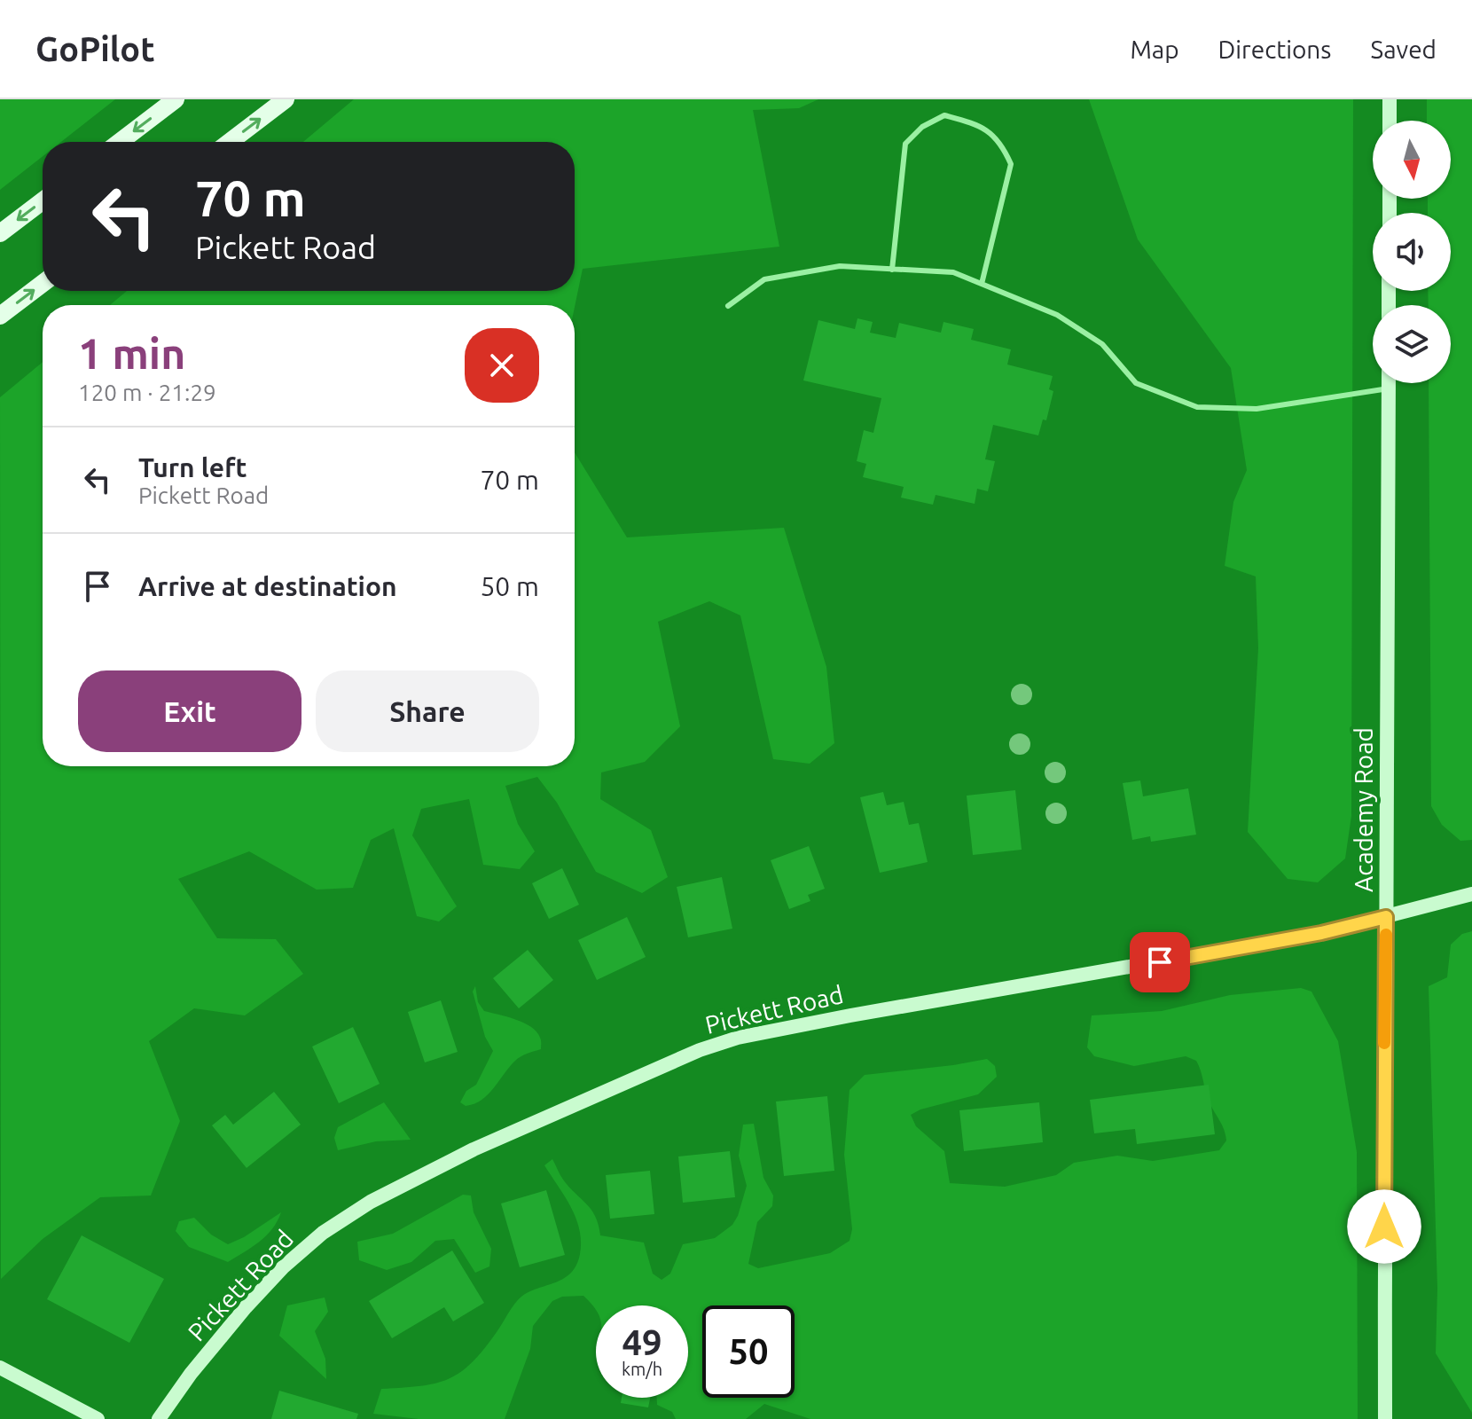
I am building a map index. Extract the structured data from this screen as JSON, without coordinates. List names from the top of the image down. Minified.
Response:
{"streets":{"street":["Academy Road","Pickett Road"]},"crossings":[["Academy Road","Pickett Road"]],"north":"bottom","page":{"header":"GoPilot","nav":["Map","Directions","Saved"],"turn":["70 m","Pickett Road"],"heading":["1 min","120 m · 21:29"],"list":[{"name":"Turn left","note":"Pickett Road","value":"70 m"},{"name":"Arrive at destination","value":"50 m"}],"buttons":["Exit","Share"],"speed":"49 km/h","limit":"50"}}
